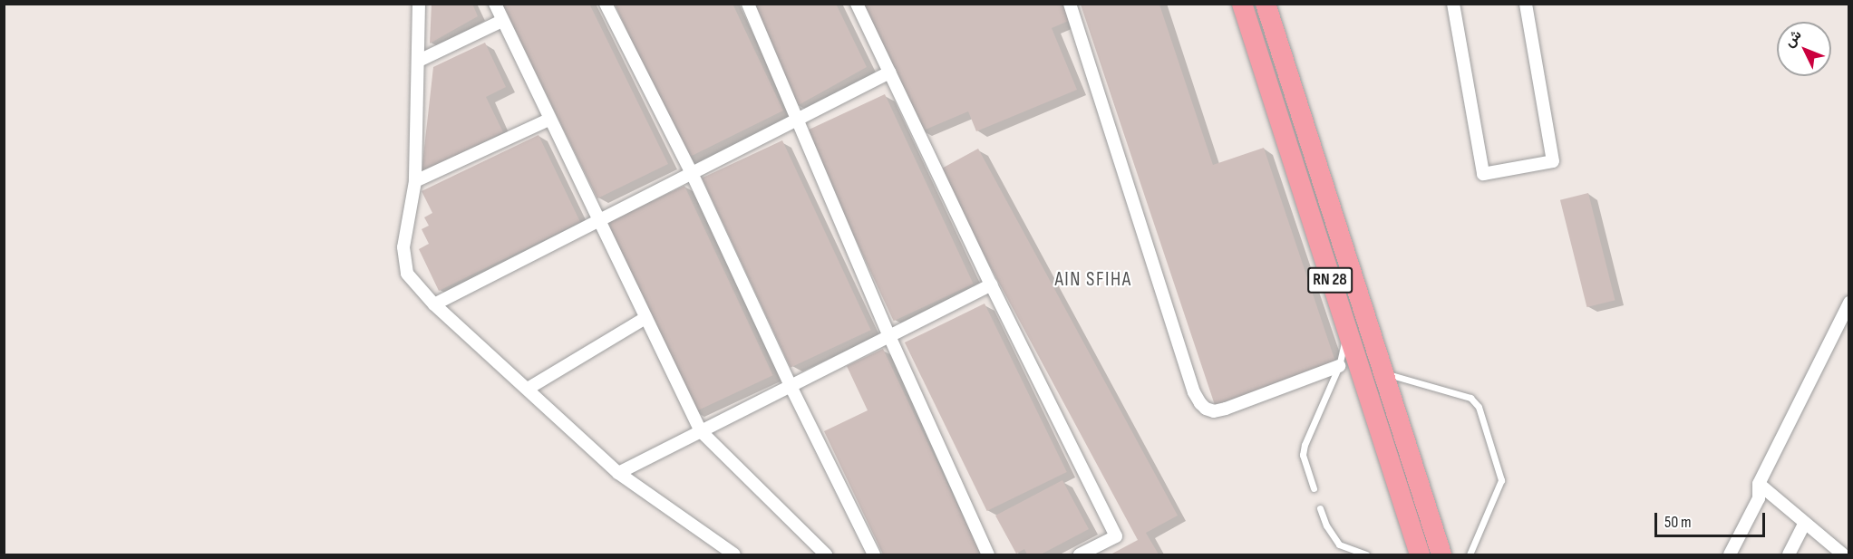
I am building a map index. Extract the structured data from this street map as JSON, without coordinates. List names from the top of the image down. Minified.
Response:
{"streets":{"highway":["RN 28"]},"districts":["AIN SFIHA"],"scale_bar":"50 m","north":"top left"}
